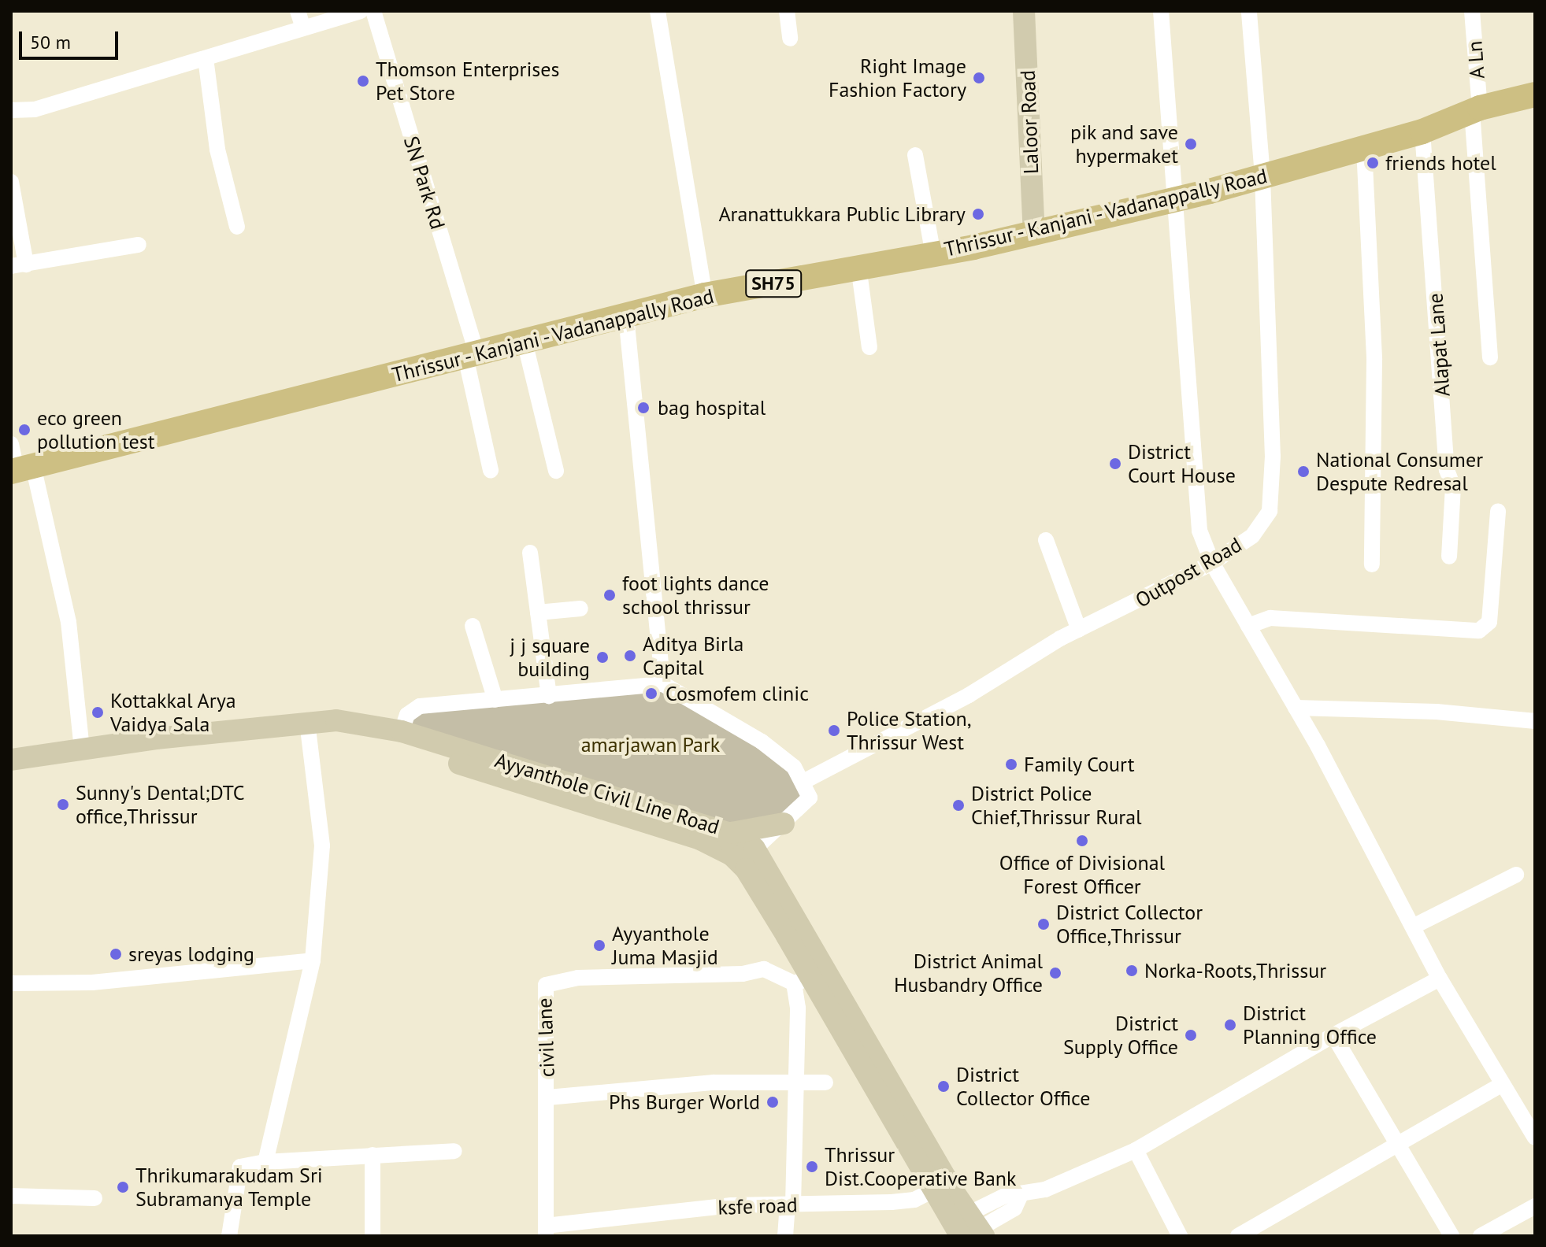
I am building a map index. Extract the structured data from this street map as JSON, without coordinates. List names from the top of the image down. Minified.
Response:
{"streets":{"main road":["Laloor Road","Thrissur - Kanjani - Vadanappally Road","SH75","Ayyanthole Civil Line Road"],"street":["A Ln","SN Park Rd","Alapat Lane","Outpost Road","civil lane","ksfe road"]},"crossings":[["A Ln","Thrissur - Kanjani - Vadanappally Road"],["Laloor Road","Thrissur - Kanjani - Vadanappally Road"],["SN Park Rd","Thrissur - Kanjani - Vadanappally Road"],["Thrissur - Kanjani - Vadanappally Road","Alapat Lane"],["Thrissur - Kanjani - Vadanappally Road","Outpost Road"],["Ayyanthole Civil Line Road","civil lane"],["Ayyanthole Civil Line Road","ksfe road"],["civil lane","ksfe road"]],"parks":["amarjawan Park"],"places":["Right Image Fashion Factory","Thomson Enterprises Pet Store","pik and save hypermaket","friends hotel","Aranattukkara Public Library","bag hospital","eco green pollution test","District Court House","National Consumer Despute Redresal","foot lights dance school thrissur","Aditya Birla Capital","j j square building","Cosmofem clinic","Kottakkal Arya Vaidya Sala","Police Station, Thrissur West","Family Court","Sunny's Dental;DTC office,Thrissur","District Police Chief,Thrissur Rural","Office of Divisional Forest Officer","District Collector Office,Thrissur","Ayyanthole Juma Masjid","sreyas lodging","Norka-Roots,Thrissur","District Animal Husbandry Office","District Planning Office","District Supply Office","District Collector Office","Phs Burger World","Thrissur Dist.Cooperative Bank","Thrikumarakudam Sri Subramanya Temple"],"scale_bar":"50 m"}
